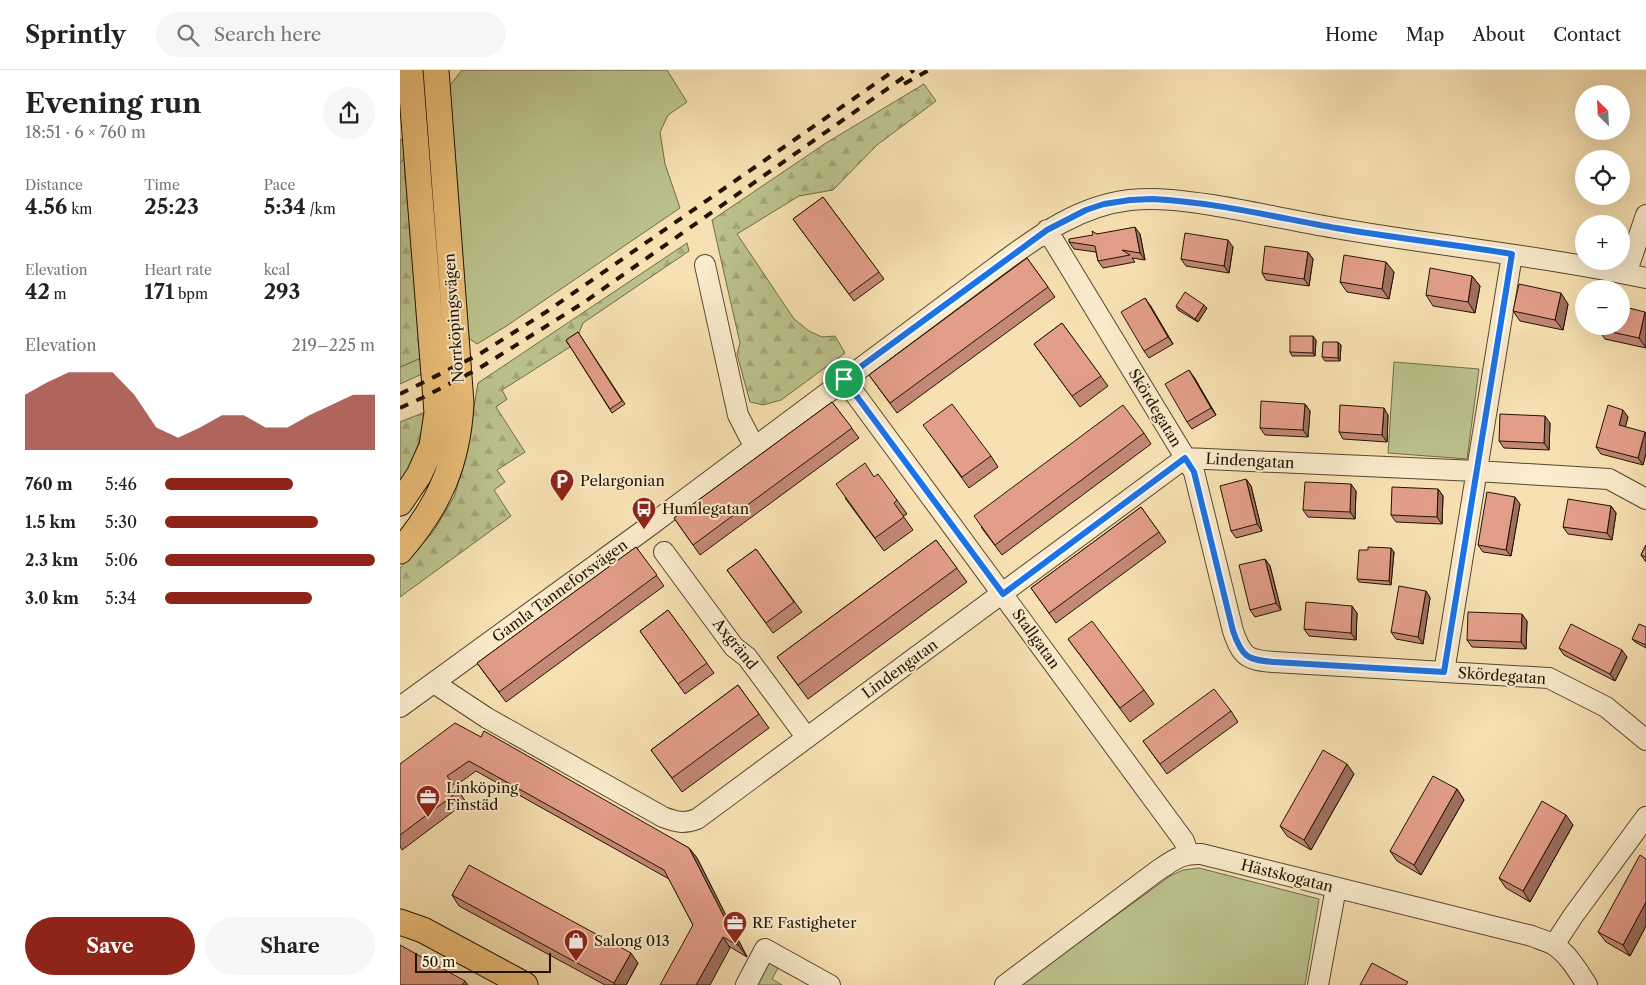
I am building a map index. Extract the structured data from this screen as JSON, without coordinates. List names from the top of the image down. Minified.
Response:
{"streets":{"main road":["Norrköpingsvägen"],"street":["Skördegatan","Lindengatan","Gamla Tanneforsvägen","Stallgatan","Axgränd","Hästskogatan"]},"crossings":[["Skördegatan","Lindengatan"],["Skördegatan","Gamla Tanneforsvägen"],["Lindengatan","Gamla Tanneforsvägen"],["Lindengatan","Stallgatan"],["Lindengatan","Axgränd"],["Gamla Tanneforsvägen","Stallgatan"],["Stallgatan","Hästskogatan"]],"places":{"parking":["Pelargonian"],"bus stop":["Humlegatan"],"office":["Linköping Finstäd","RE Fastigheter"],"shop":["Salong 013"]},"scale_bar":"50 m","north":"top left","page":{"header":"Sprintly","search":"Search here","nav":["Home","Map","About","Contact"],"heading":["Evening run","18:51 · 6 × 760 m"],"map_buttons":["+","−"],"stats":[["Distance","4.56 km"],["Time","25:23"],["Pace","5:34 /km"],["Elevation","42 m"],["Heart rate","171 bpm"],["kcal","293"]],"chart":["Elevation","219–225 m"],"list":[{"name":"760 m","note":"5:46"},{"name":"1.5 km","note":"5:30"},{"name":"2.3 km","note":"5:06"},{"name":"3.0 km","note":"5:34"}],"buttons":["Save","Share"],"scale":"50 m"}}
